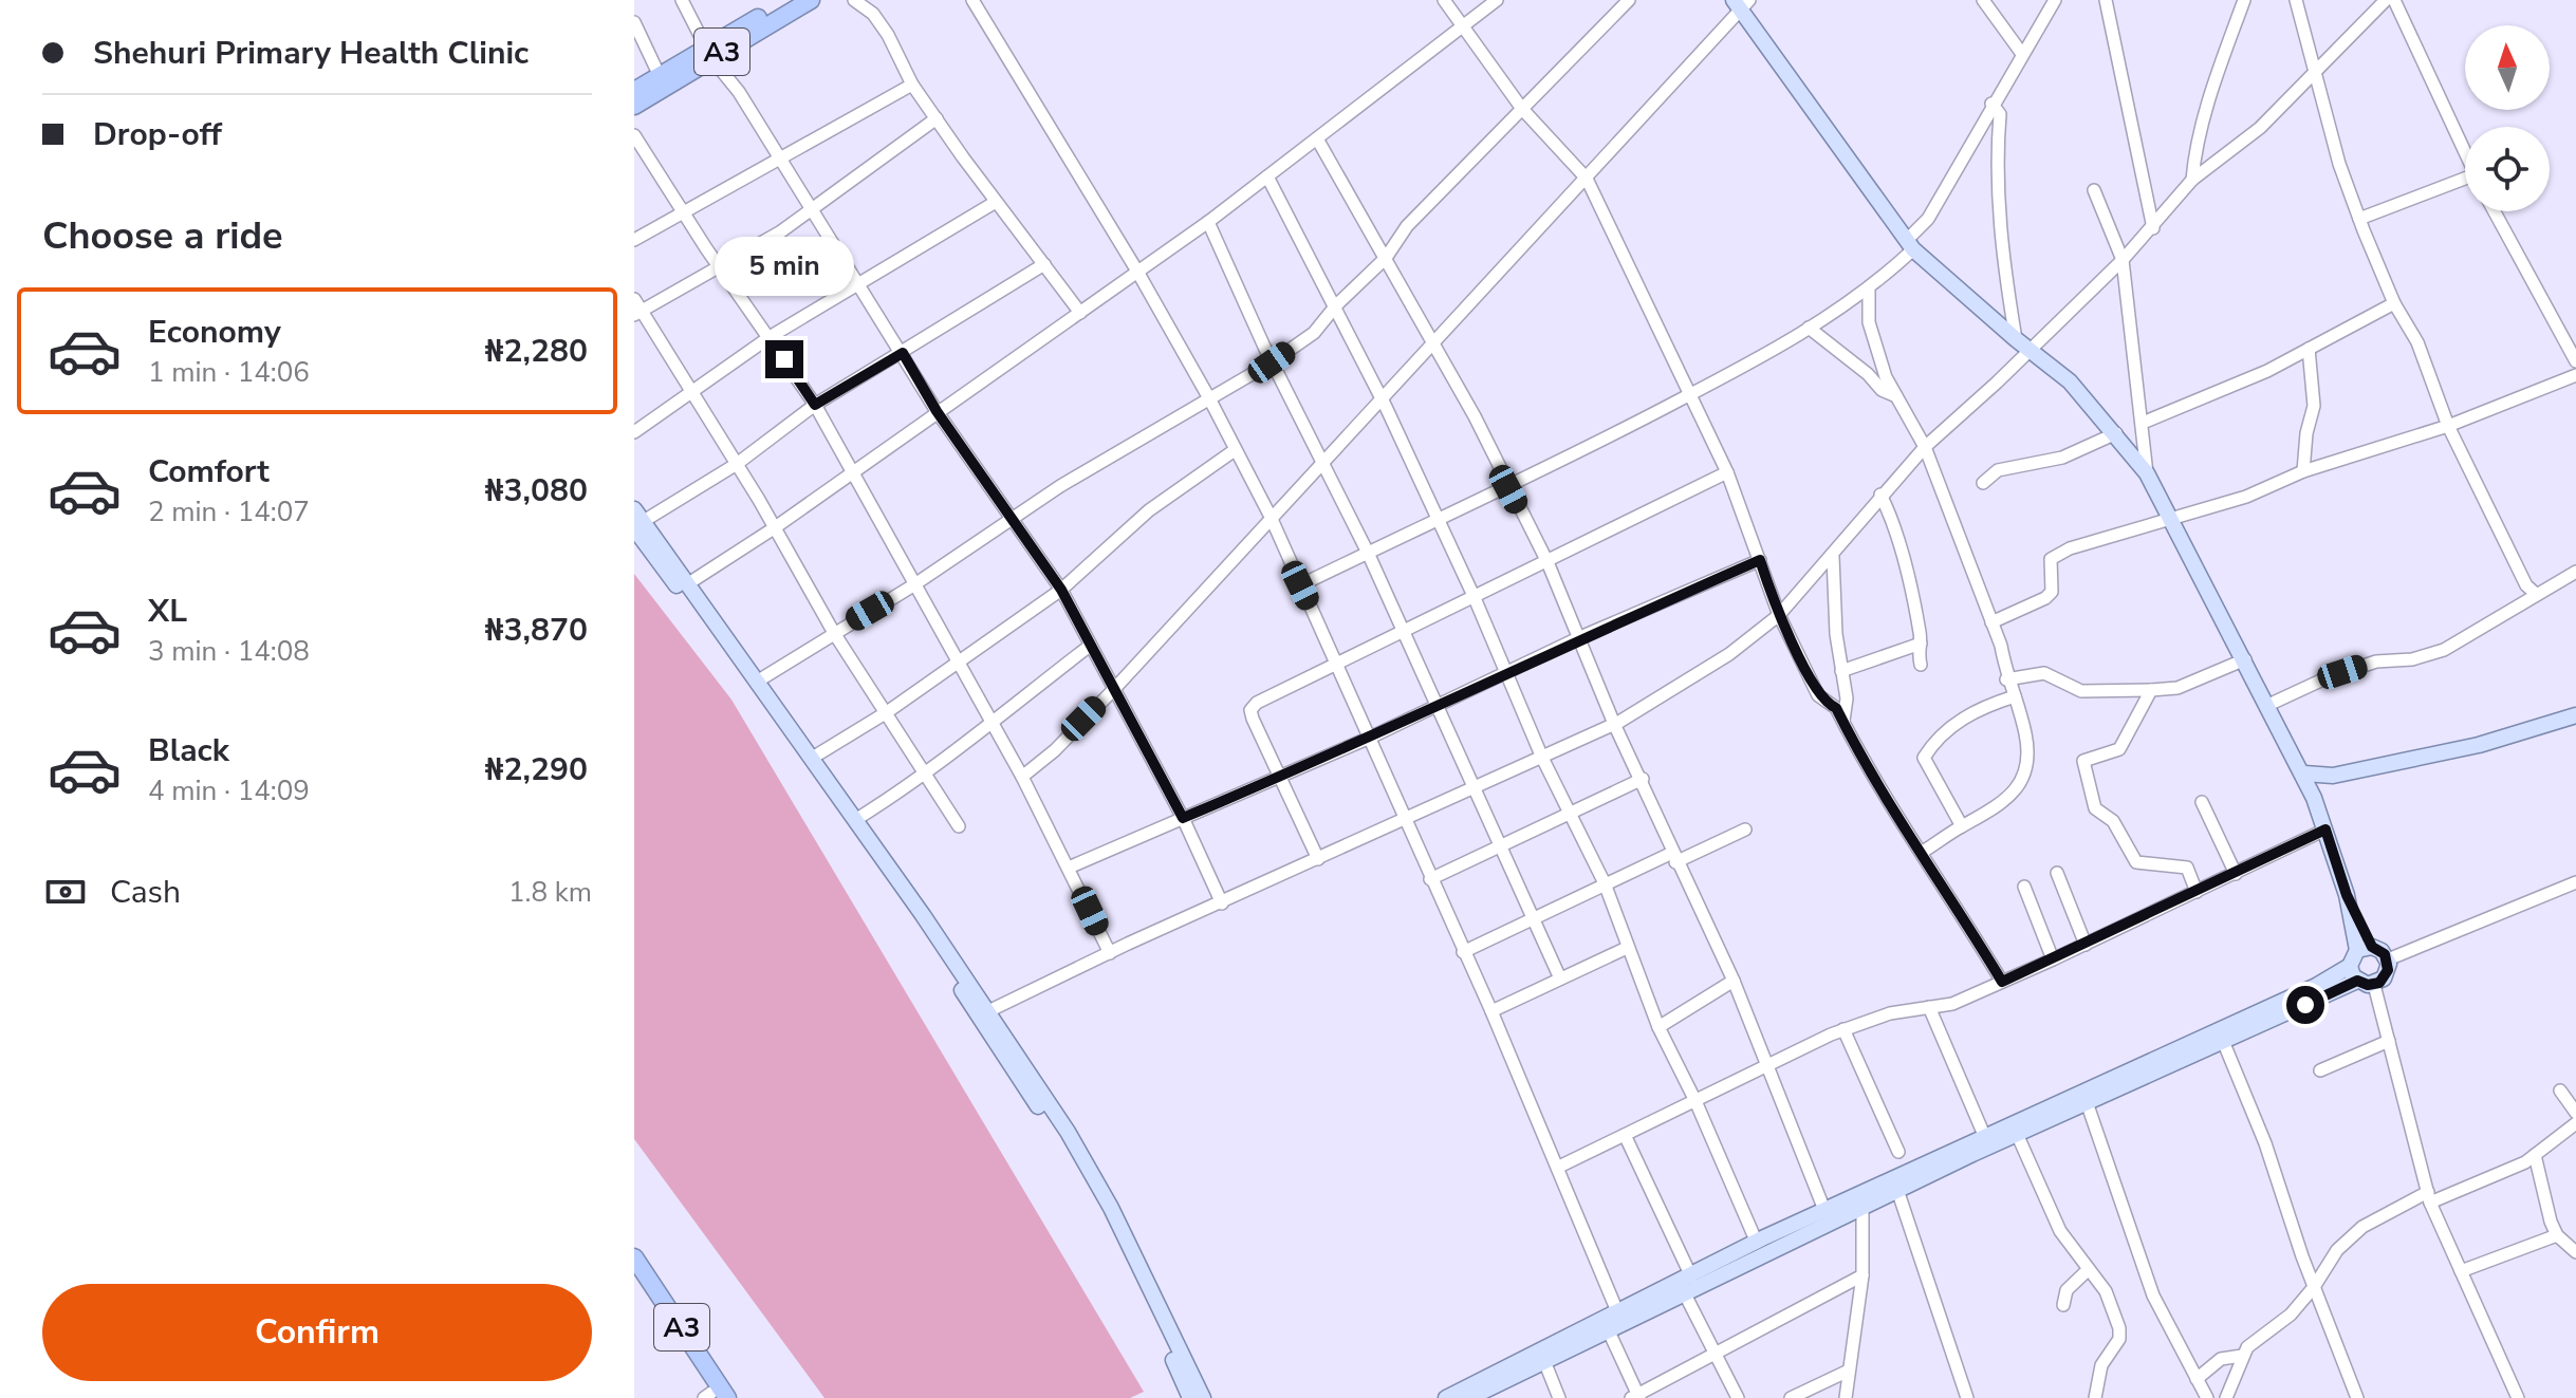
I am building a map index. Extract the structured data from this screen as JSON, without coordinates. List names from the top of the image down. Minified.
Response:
{"streets":{"highway":["A3"]},"north":"top","page":{"banner":["Shehuri Primary Health Clinic","Drop-off"],"heading":"Choose a ride","bubble":"5 min","list":[{"name":"Economy","note":"1 min · 14:06","value":"₦2,280"},{"name":"Comfort","note":"2 min · 14:07","value":"₦3,080"},{"name":"XL","note":"3 min · 14:08","value":"₦3,870"},{"name":"Black","note":"4 min · 14:09","value":"₦2,290"}],"pay":["Cash","1.8 km"],"buttons":"Confirm"}}
